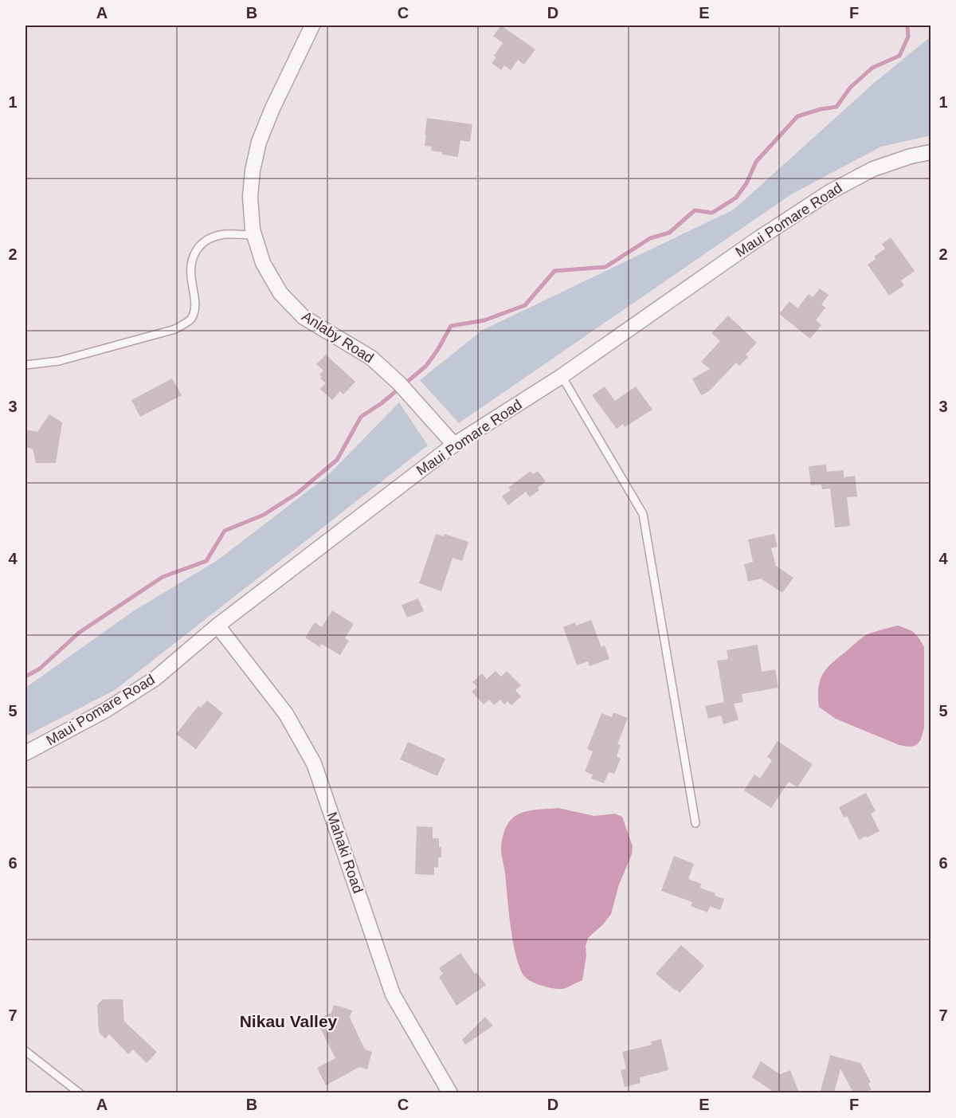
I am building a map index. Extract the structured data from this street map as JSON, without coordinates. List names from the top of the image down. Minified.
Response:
{"streets":{"street":["Maui Pomare Road","Anlaby Road","Mahaki Road"]},"crossings":[["Maui Pomare Road","Anlaby Road"],["Maui Pomare Road","Mahaki Road"]],"districts":["Nikau Valley"],"grid":{"columns":["A","B","C","D","E","F"],"rows":["1","2","3","4","5","6","7"]}}
